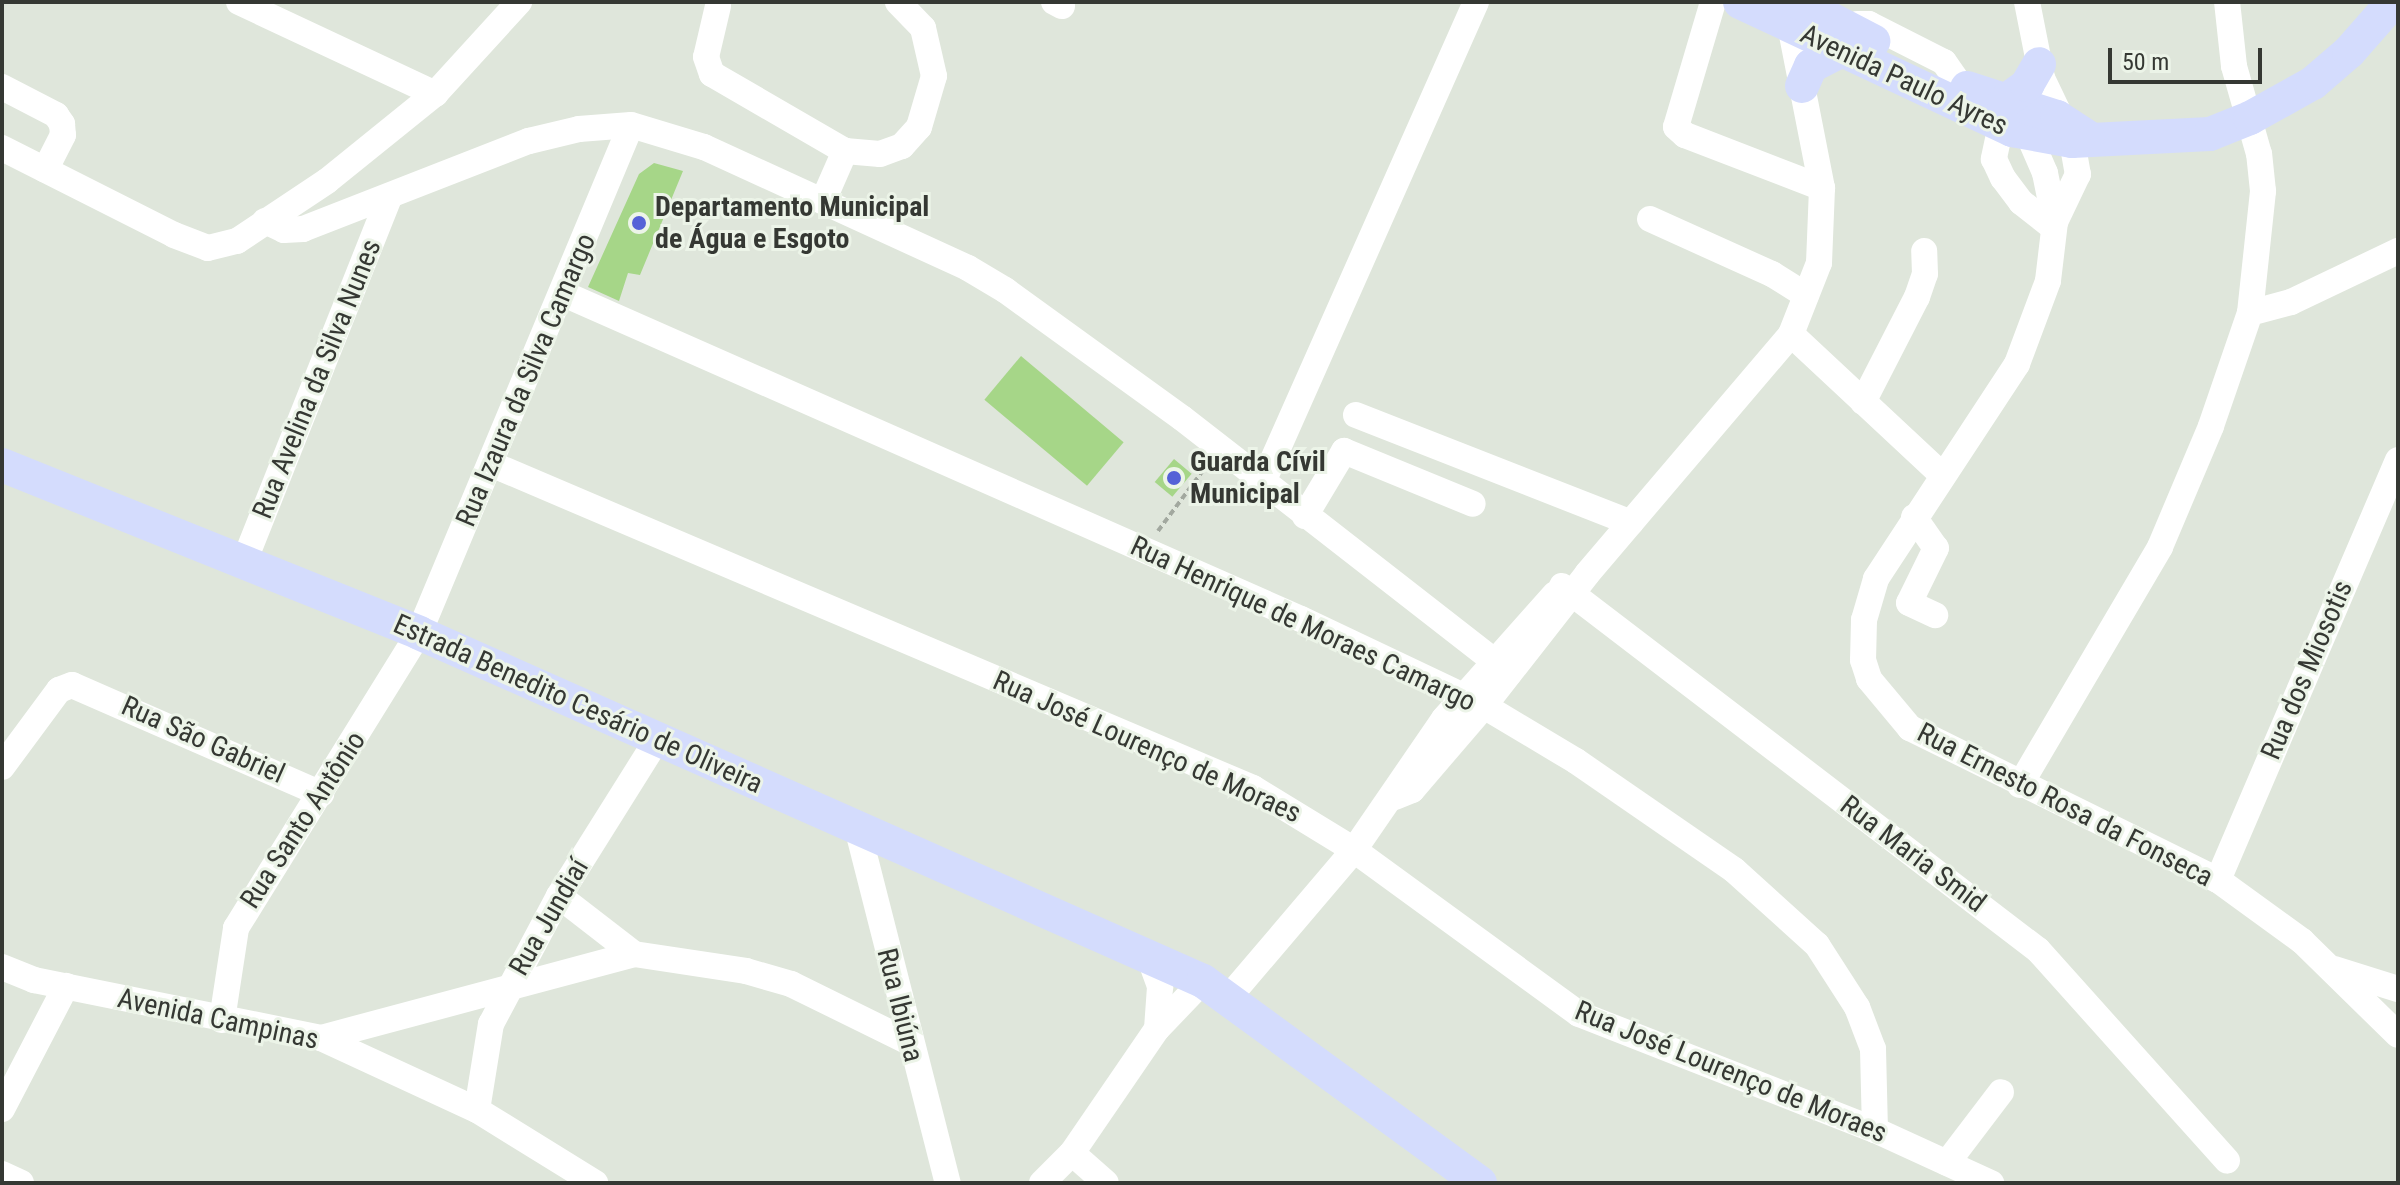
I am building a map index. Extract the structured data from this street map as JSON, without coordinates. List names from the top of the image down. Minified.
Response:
{"streets":{"main road":["Avenida Paulo Ayres","Estrada Benedito Cesário de Oliveira"],"street":["Rua Avelina da Silva Nunes","Rua Izaura da Silva Camargo","Rua Henrique de Moraes Camargo","Rua dos Miosotis","Rua São Gabriel","Rua José Lourenço de Moraes","Rua Ernesto Rosa da Fonseca","Rua Santo Antônio","Rua Maria Smid","Rua Jundiaí","Rua Ibiúna","Avenida Campinas"]},"crossings":[["Avenida Paulo Ayres","Rua Ernesto Rosa da Fonseca"],["Rua Avelina da Silva Nunes","Estrada Benedito Cesário de Oliveira"],["Rua Izaura da Silva Camargo","Rua Henrique de Moraes Camargo"],["Rua Izaura da Silva Camargo","Estrada Benedito Cesário de Oliveira"],["Rua Izaura da Silva Camargo","Rua José Lourenço de Moraes"],["Rua Izaura da Silva Camargo","Rua Santo Antônio"],["Rua Henrique de Moraes Camargo","Rua José Lourenço de Moraes"],["Rua dos Miosotis","Rua Ernesto Rosa da Fonseca"],["Estrada Benedito Cesário de Oliveira","Rua Santo Antônio"],["Estrada Benedito Cesário de Oliveira","Rua Jundiaí"],["Estrada Benedito Cesário de Oliveira","Rua Ibiúna"],["Rua São Gabriel","Rua Santo Antônio"],["Rua Santo Antônio","Avenida Campinas"],["Rua Jundiaí","Avenida Campinas"]],"places":["Departamento Municipal de Água e Esgoto","Guarda Cívil Municipal"],"scale_bar":"50 m"}
